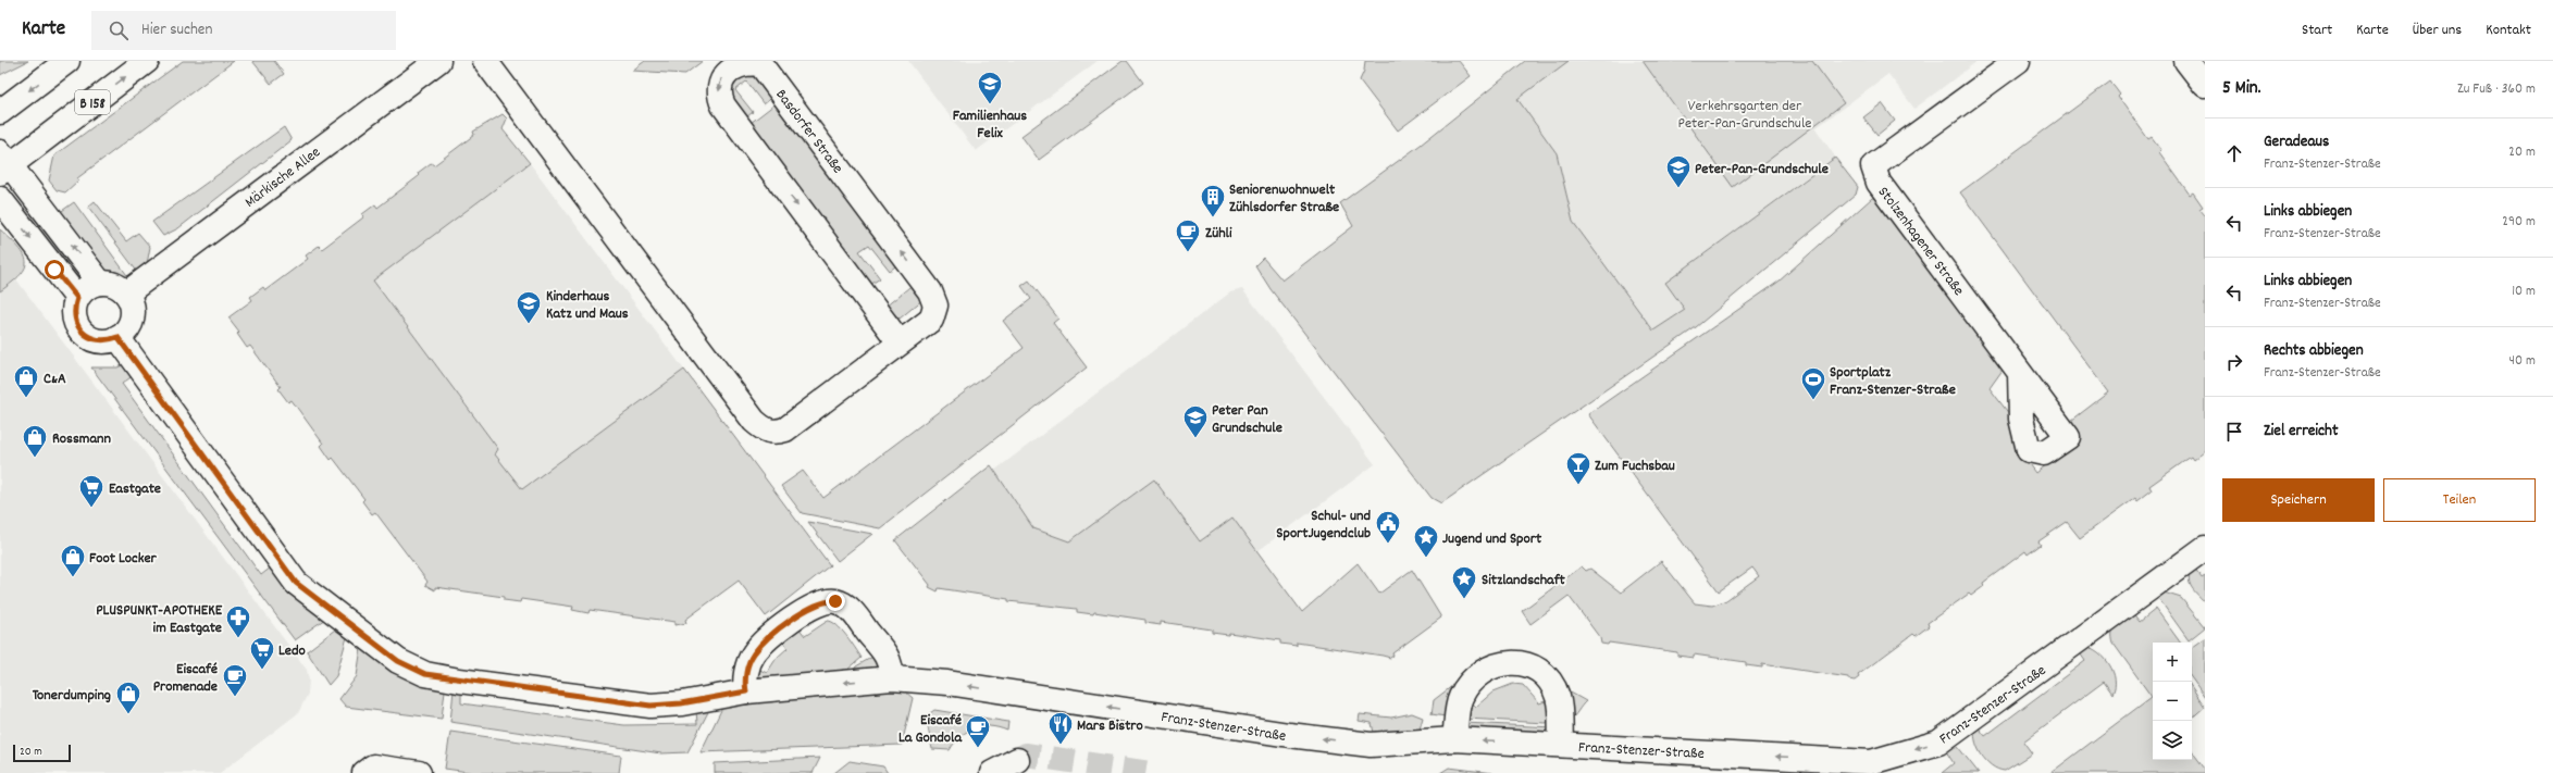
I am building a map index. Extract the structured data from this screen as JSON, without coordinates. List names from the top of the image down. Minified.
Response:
{"streets":{"street":["B 158","Basdorfer Straße","Märkische Allee","Stolzenhagener Straße","Franz-Stenzer-Straße"]},"crossings":[["Märkische Allee","Franz-Stenzer-Straße"]],"one_way":["Franz-Stenzer-Straße"],"parks":["Verkehrsgarten der Peter-Pan-Grundschule"],"places":{"school or university":["Familienhaus Felix","Peter-Pan-Grundschule","Kinderhaus Katz und Maus","Peter Pan Grundschule"],"building":["Seniorenwohnwelt Zühlsdorfer Straße"],"cafe":["Zühli","Eiscafé Promenade","Eiscafé La Gondola"],"shop":["C&A","Rossmann","Foot Locker","Tonerdumping"],"sports":["Sportplatz Franz-Stenzer-Straße"],"bar":["Zum Fuchsbau"],"supermarket":["Eastgate","Ledo"],"public building":["Schul- und SportJugendclub"],"place":["Jugend und Sport","Sitzlandschaft"],"pharmacy":["PLUSPUNKT-APOTHEKE im Eastgate"],"restaurant":["Mars Bistro"]},"scale_bar":"20 m","page":{"header":"Karte","search":"Hier suchen","nav":["Start","Karte","Über uns","Kontakt"],"heading":["5 Min.","Zu Fuß · 360 m"],"list":[["Geradeaus","Franz-Stenzer-Straße","20 m"],["Links abbiegen","Franz-Stenzer-Straße","290 m"],["Links abbiegen","Franz-Stenzer-Straße","10 m"],["Rechts abbiegen","Franz-Stenzer-Straße","40 m"],"Ziel erreicht"],"buttons":["Speichern","Teilen"],"map_buttons":["+","−"],"scale":"20 m"}}
